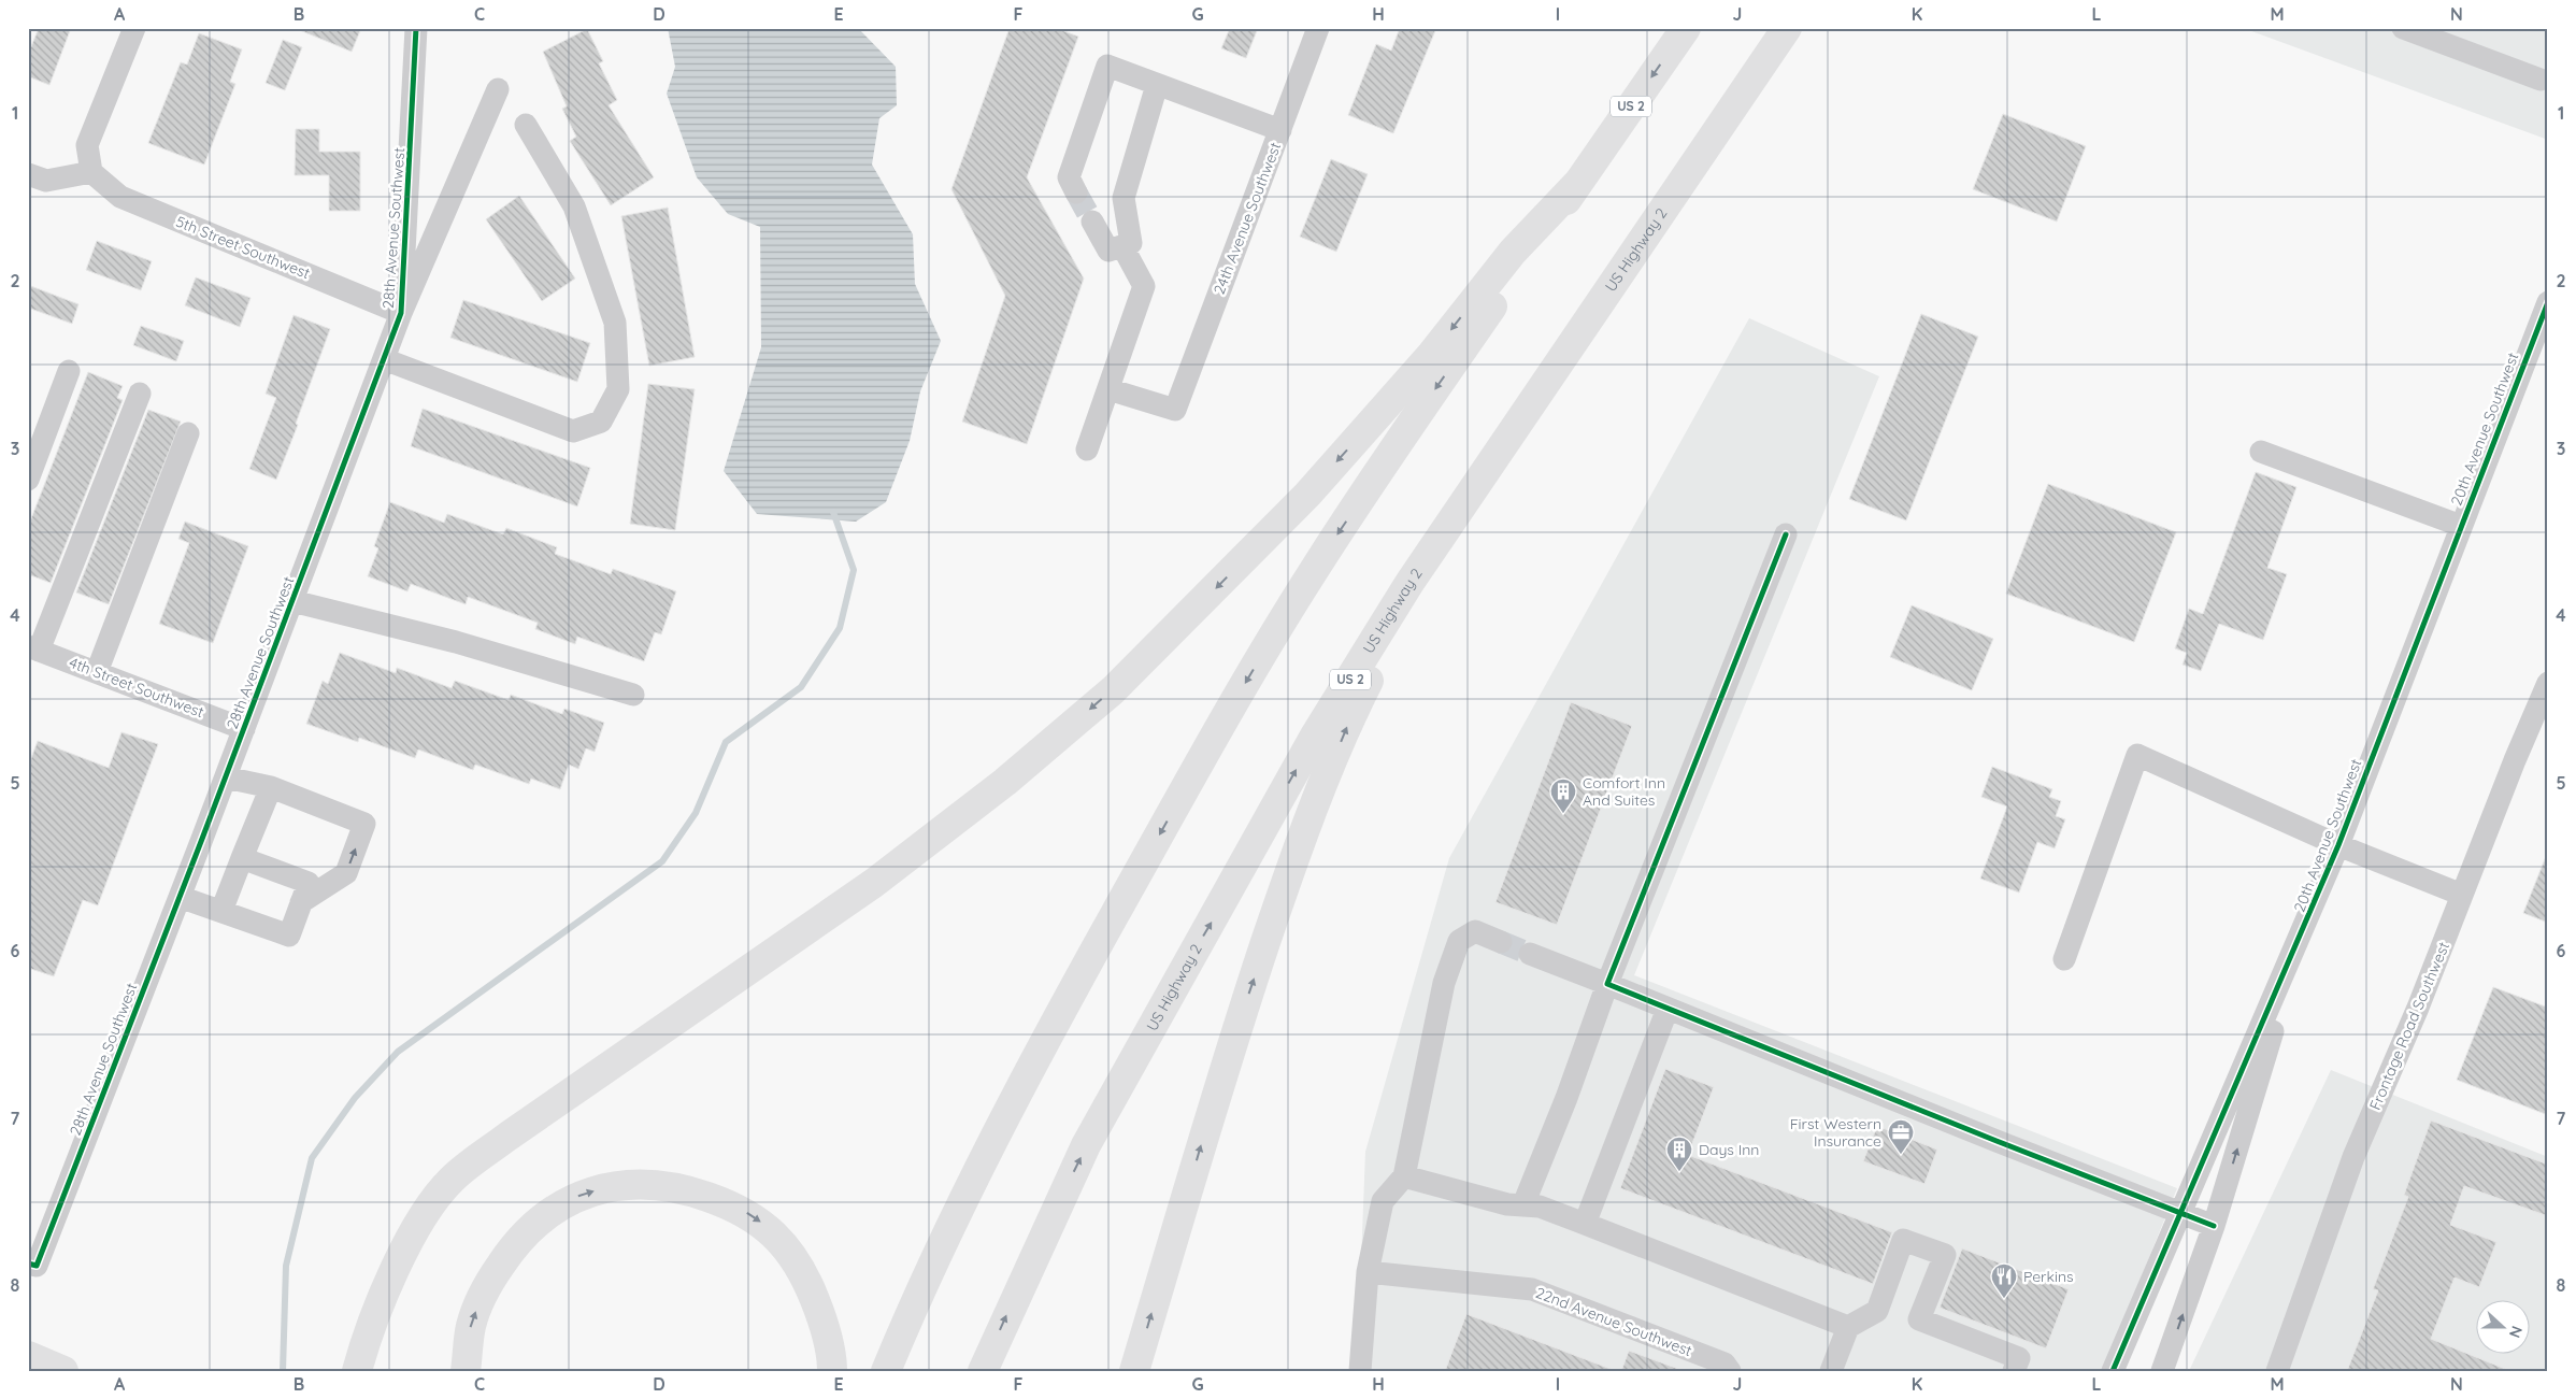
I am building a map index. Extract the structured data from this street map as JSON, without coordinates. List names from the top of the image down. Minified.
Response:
{"streets":{"highway":["US 2","US Highway 2"],"street":["24th Avenue Southwest","28th Avenue Southwest","5th Street Southwest","20th Avenue Southwest","4th Street Southwest","Frontage Road Southwest","22nd Avenue Southwest"]},"crossings":[["28th Avenue Southwest","5th Street Southwest"],["28th Avenue Southwest","4th Street Southwest"]],"places":{"building":["Comfort Inn And Suites","Days Inn"],"office":["First Western Insurance"],"restaurant":["Perkins"]},"north":"right","grid":{"columns":["A","B","C","D","E","F","G","H","I","J","K","L","M","N"],"rows":["1","2","3","4","5","6","7","8"]}}
